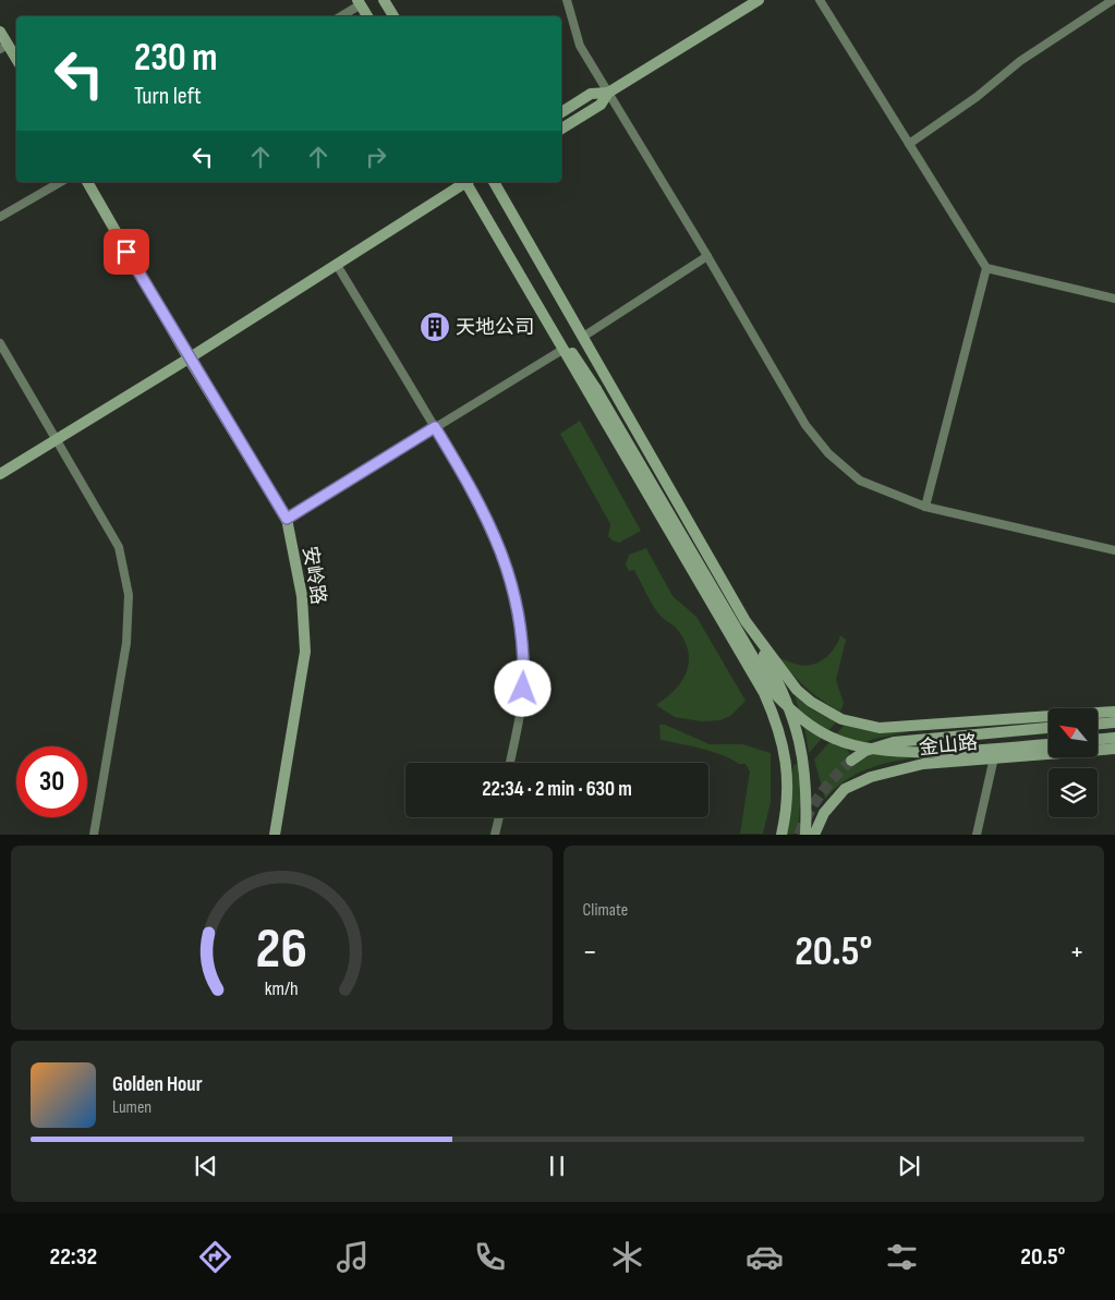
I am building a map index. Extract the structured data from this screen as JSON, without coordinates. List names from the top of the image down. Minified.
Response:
{"streets":{"main road":["安岭路","金山路"]},"places":{"building":["天地公司"]},"north":"top left","page":{"turn":["230 m","Turn left"],"limit":"30","trip":"22:34 · 2 min · 630 m","tile":"Climate","heat":["−","20.5°","+"],"song":["Golden Hour","Lumen"],"tabs":["22:32","20.5°"],"gauge":["26","km/h"]}}
